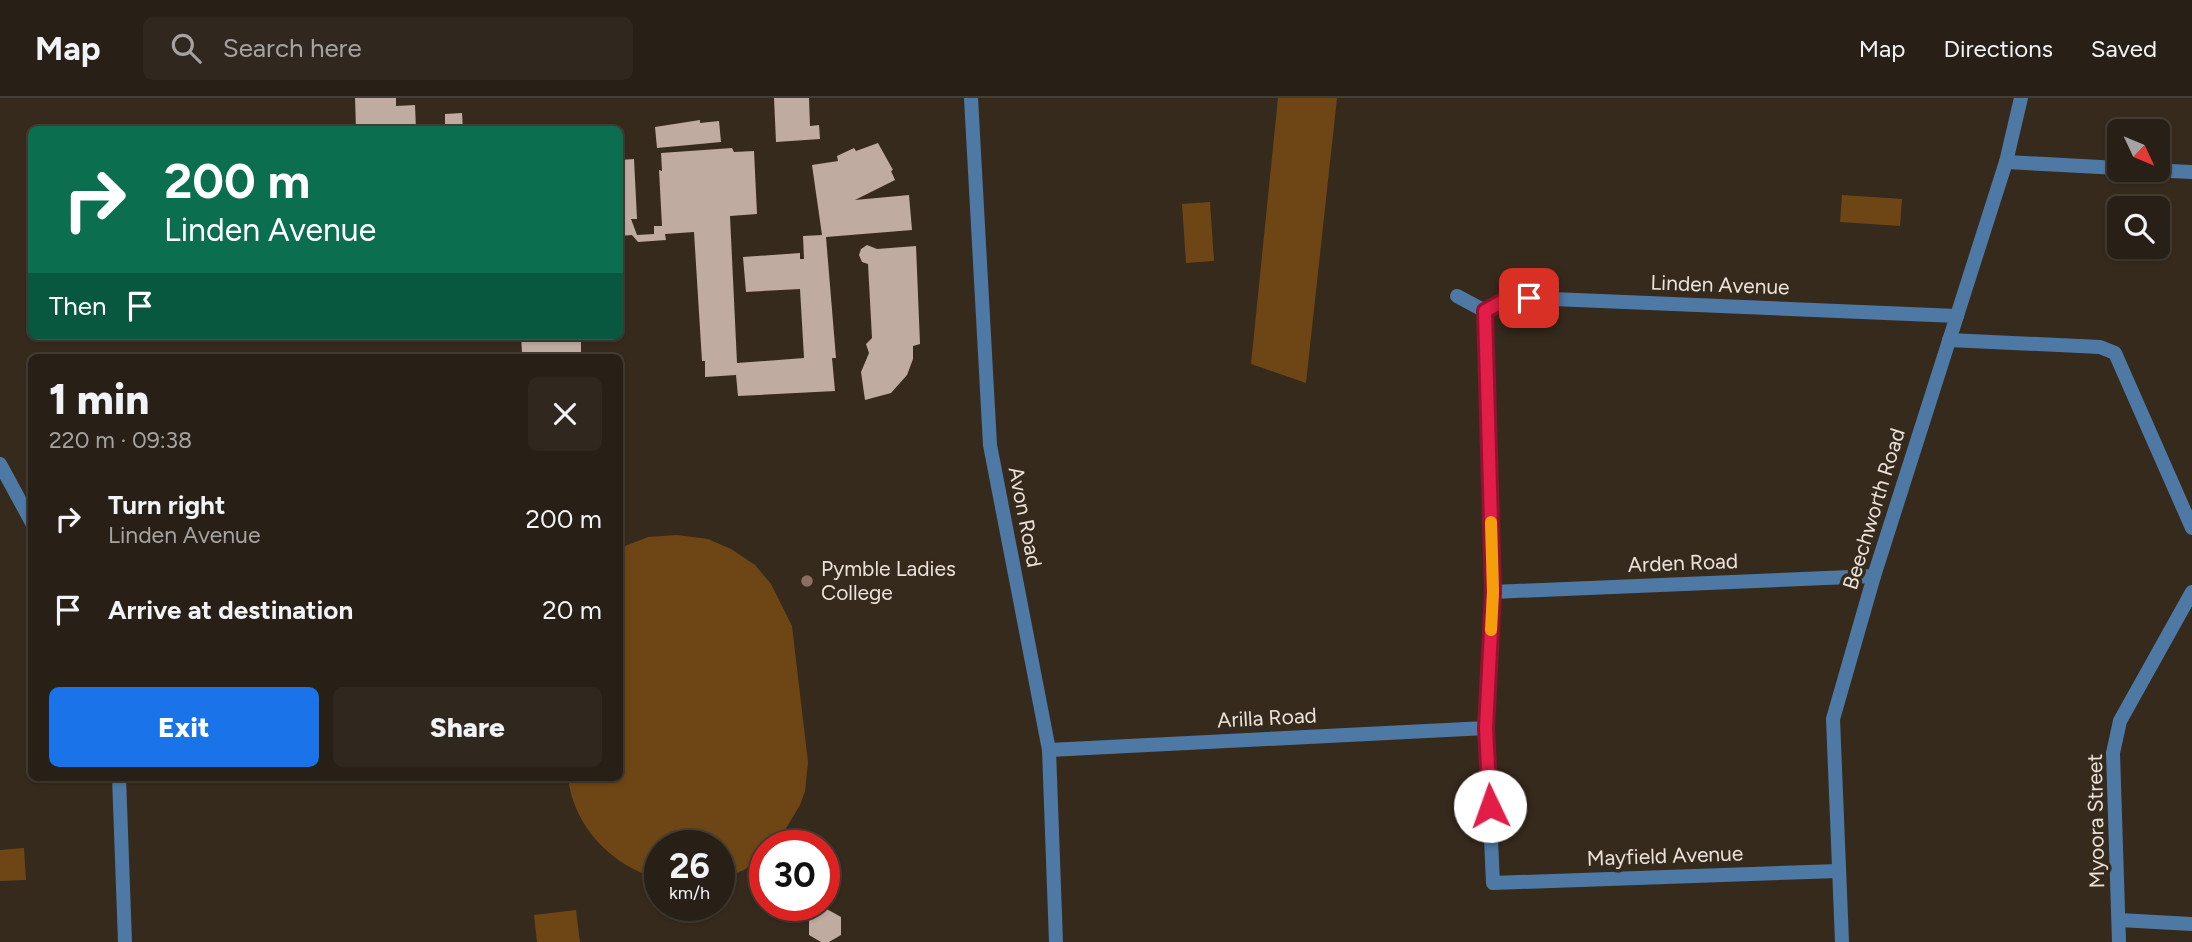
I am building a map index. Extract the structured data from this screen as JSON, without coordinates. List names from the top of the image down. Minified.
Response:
{"streets":{"street":["Linden Avenue","Beechworth Road","Avon Road","Arden Road","Arilla Road","Myoora Street","Mayfield Avenue"]},"crossings":[["Linden Avenue","Beechworth Road"],["Beechworth Road","Arden Road"],["Beechworth Road","Mayfield Avenue"],["Avon Road","Arilla Road"],["Arilla Road","Mayfield Avenue"]],"places":["Pymble Ladies College"],"north":"bottom right","page":{"header":"Map","search":"Search here","nav":["Map","Directions","Saved"],"turn":["200 m","Linden Avenue"],"then":"Then","heading":["1 min","220 m · 09:38"],"list":[{"name":"Turn right","note":"Linden Avenue","value":"200 m"},{"name":"Arrive at destination","value":"20 m"}],"buttons":["Exit","Share"],"speed":"26 km/h","limit":"30"}}
